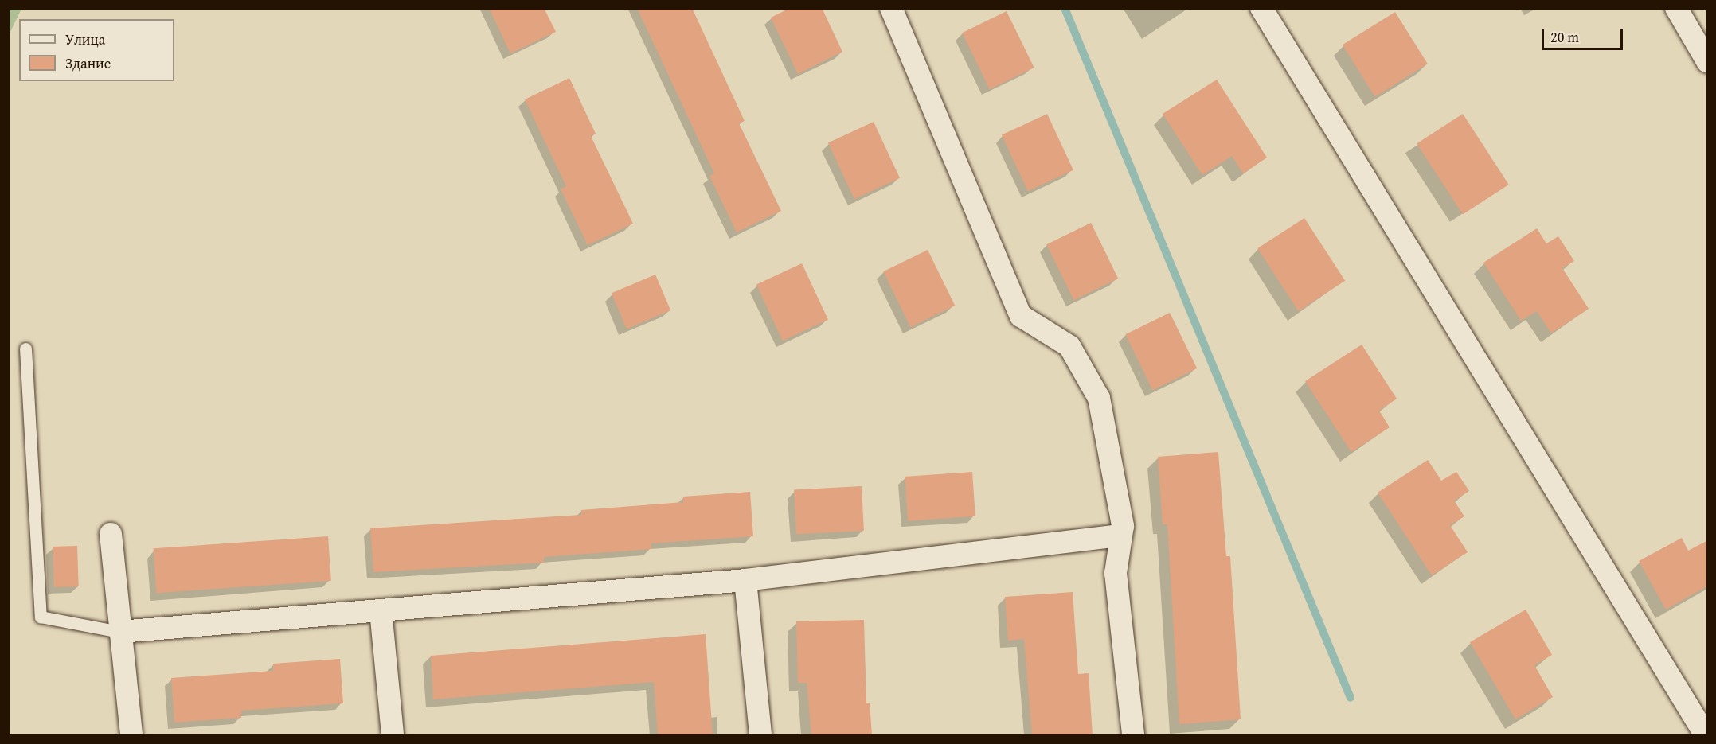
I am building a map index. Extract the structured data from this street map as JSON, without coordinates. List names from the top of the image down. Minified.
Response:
{"legend":["Улица","Здание"],"scale_bar":"20 m"}
